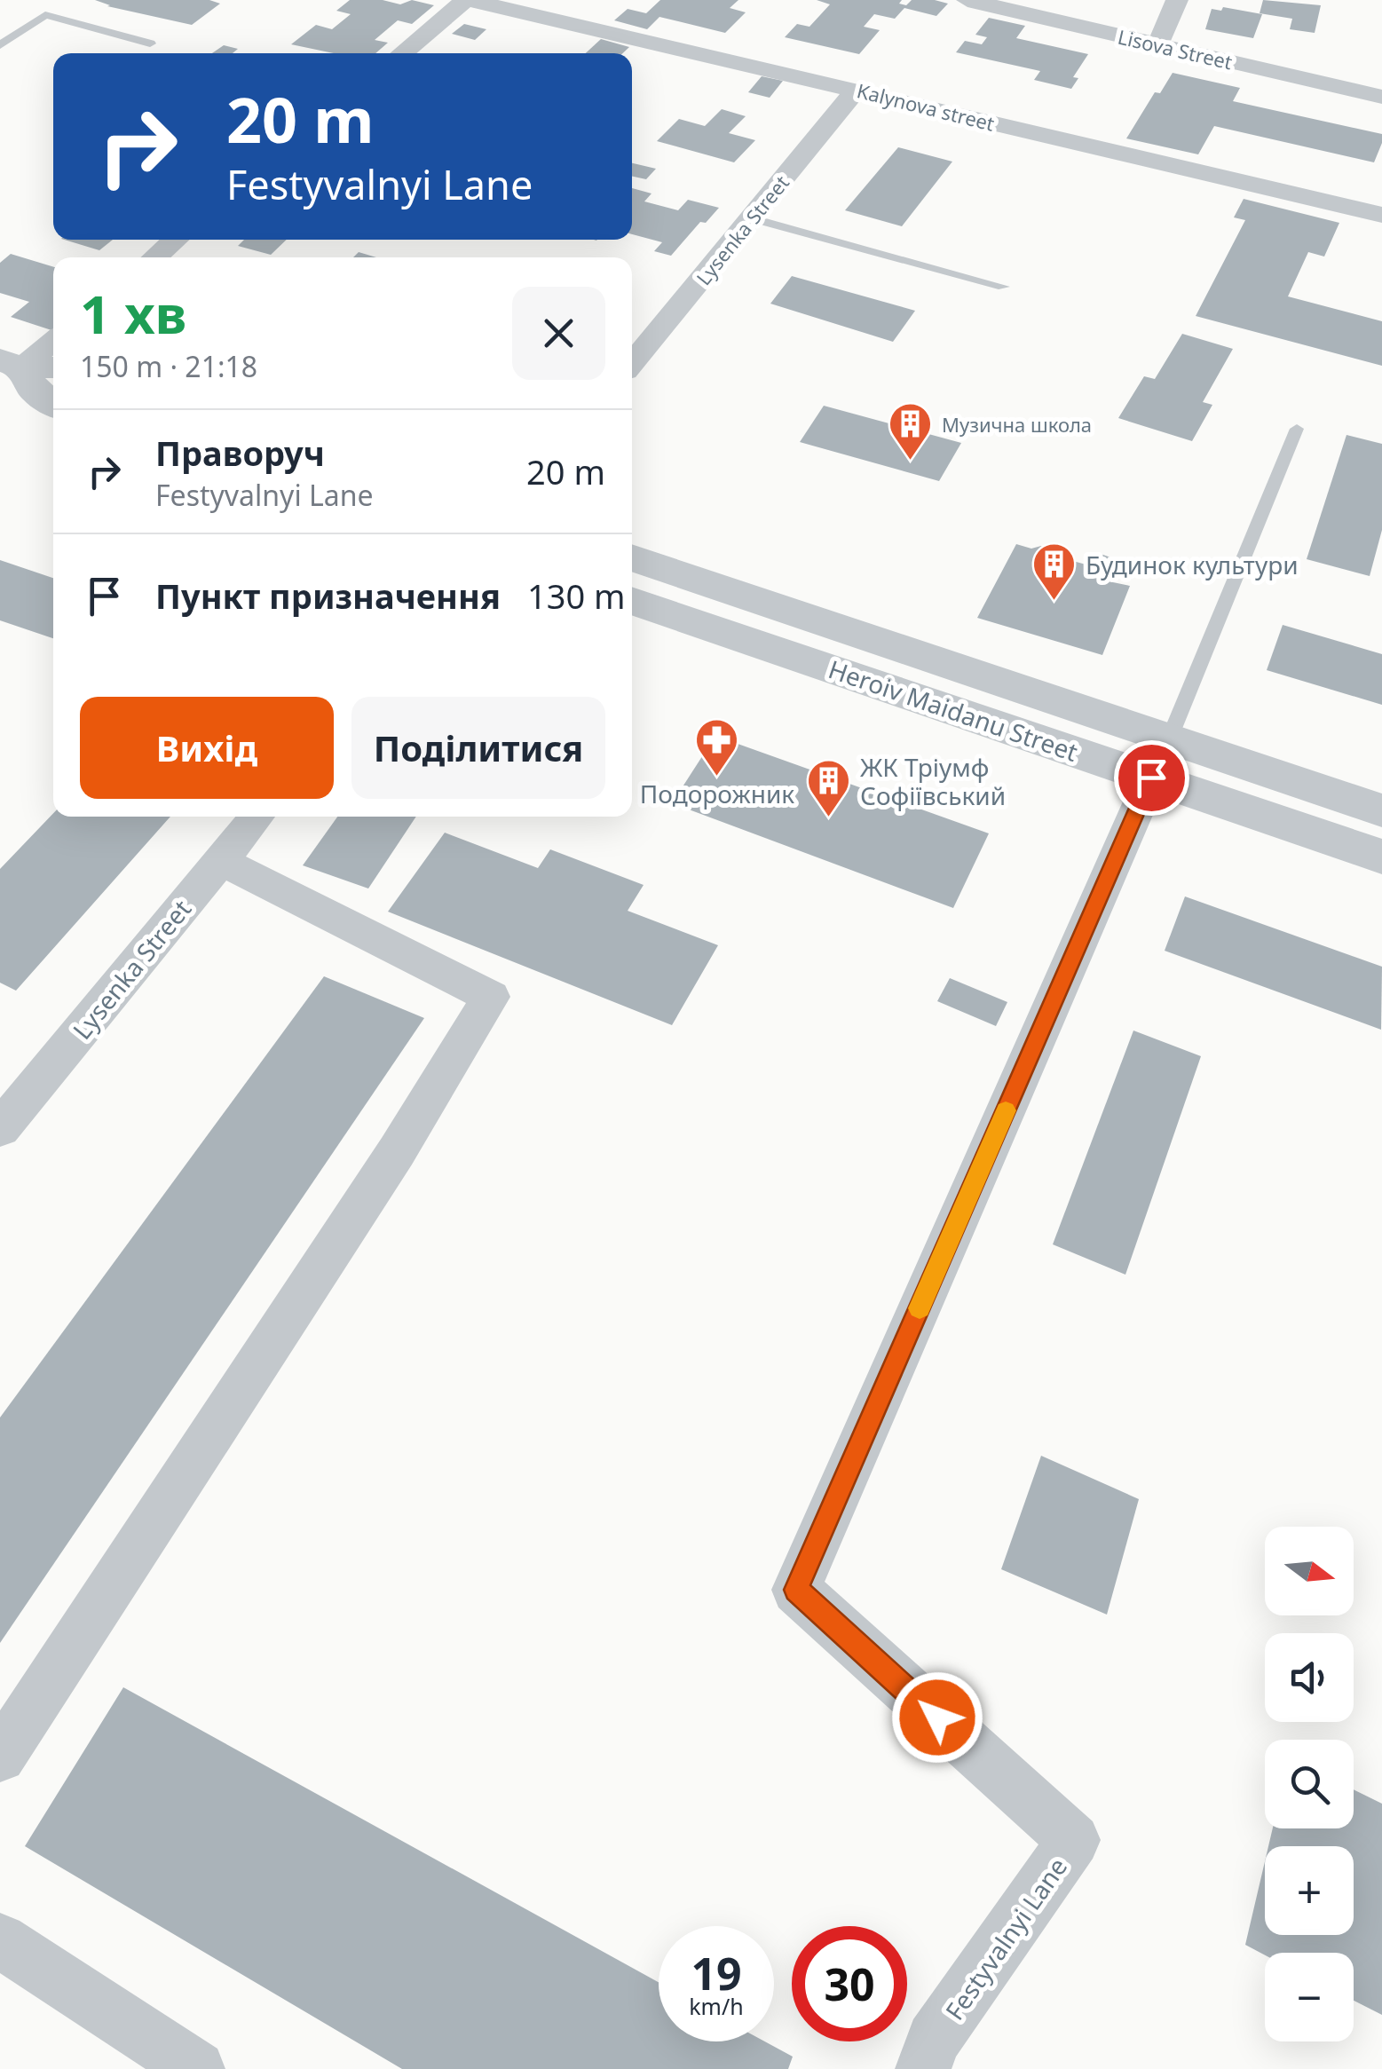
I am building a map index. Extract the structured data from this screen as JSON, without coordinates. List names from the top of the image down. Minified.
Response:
{"streets":{"street":["Lisova Street","Kalynova street","Lysenka Street","Heroiv Maidanu Street","Festyvalnyi Lane"]},"crossings":[["Kalynova street","Lysenka Street"],["Heroiv Maidanu Street","Festyvalnyi Lane"]],"places":{"building":["Музична школа","Будинок культури","ЖК Тріумф Софіївський"],"pharmacy":["Подорожник"]},"north":"right","page":{"turn":["20 m","Festyvalnyi Lane"],"heading":["1 хв","150 m · 21:18"],"list":[{"name":"Праворуч","note":"Festyvalnyi Lane","value":"20 m"},{"name":"Пункт призначення","value":"130 m"}],"buttons":["Вихід","Поділитися"],"map_buttons":["+","−"],"speed":"19 km/h","limit":"30"}}
